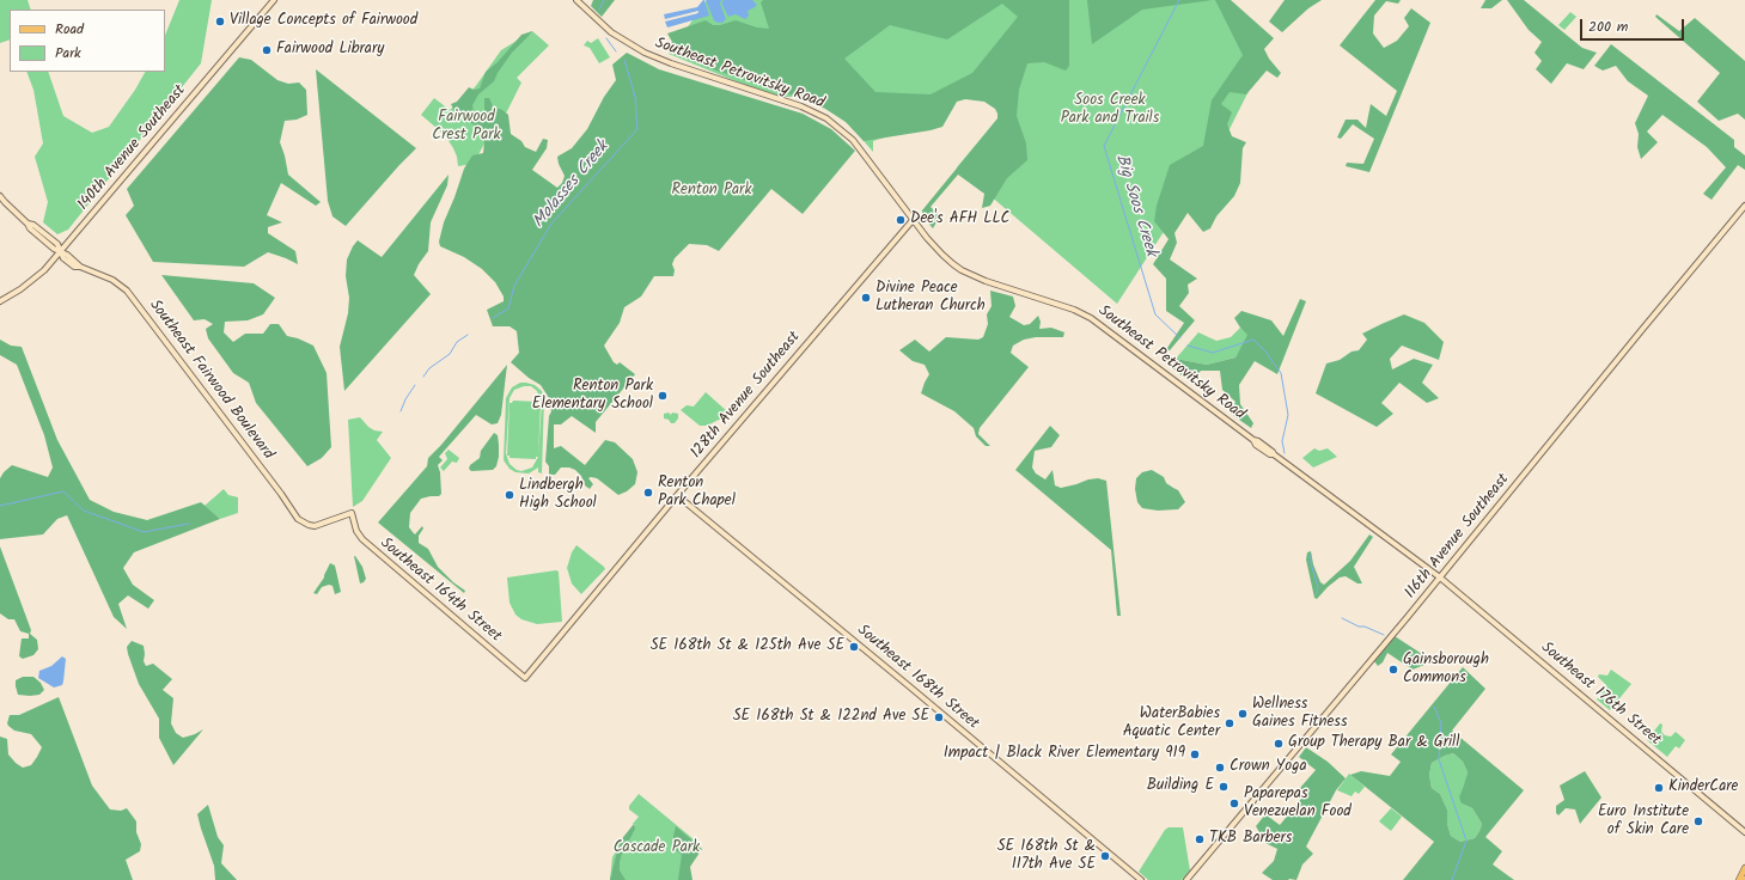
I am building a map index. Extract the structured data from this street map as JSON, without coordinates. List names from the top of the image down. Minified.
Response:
{"streets":{"street":["Southeast Petrovitsky Road","140th Avenue Southeast","Southeast Fairwood Boulevard","128th Avenue Southeast","116th Avenue Southeast","Southeast 164th Street","Southeast 168th Street","Southeast 176th Street"]},"crossings":[["Southeast Petrovitsky Road","128th Avenue Southeast"],["Southeast Petrovitsky Road","116th Avenue Southeast"],["Southeast Petrovitsky Road","Southeast 176th Street"],["140th Avenue Southeast","Southeast Fairwood Boulevard"],["Southeast Fairwood Boulevard","Southeast 164th Street"],["128th Avenue Southeast","Southeast 164th Street"],["128th Avenue Southeast","Southeast 168th Street"],["116th Avenue Southeast","Southeast 176th Street"]],"water":["Molasses Creek","Big Soos Creek"],"parks":["Soos Creek Park and Trails","Fairwood Crest Park","Renton Park","Cascade Park"],"places":["Village Concepts of Fairwood","Fairwood Library","Dee's AFH LLC","Divine Peace Lutheran Church","Renton Park Elementary School","Renton Park Chapel","Lindbergh High School","SE 168th St & 125th Ave SE","Gainsborough Commons","Wellness Gaines Fitness","SE 168th St & 122nd Ave SE","WaterBabies Aquatic Center","Group Therapy Bar & Grill","Impact | Black River Elementary 919","Crown Yoga","Building E","KinderCare","Paparepas Venezuelan Food","Euro Institute of Skin Care","TKB Barbers","SE 168th St & 117th Ave SE"],"legend":["Road","Park"],"scale_bar":"200 m"}
